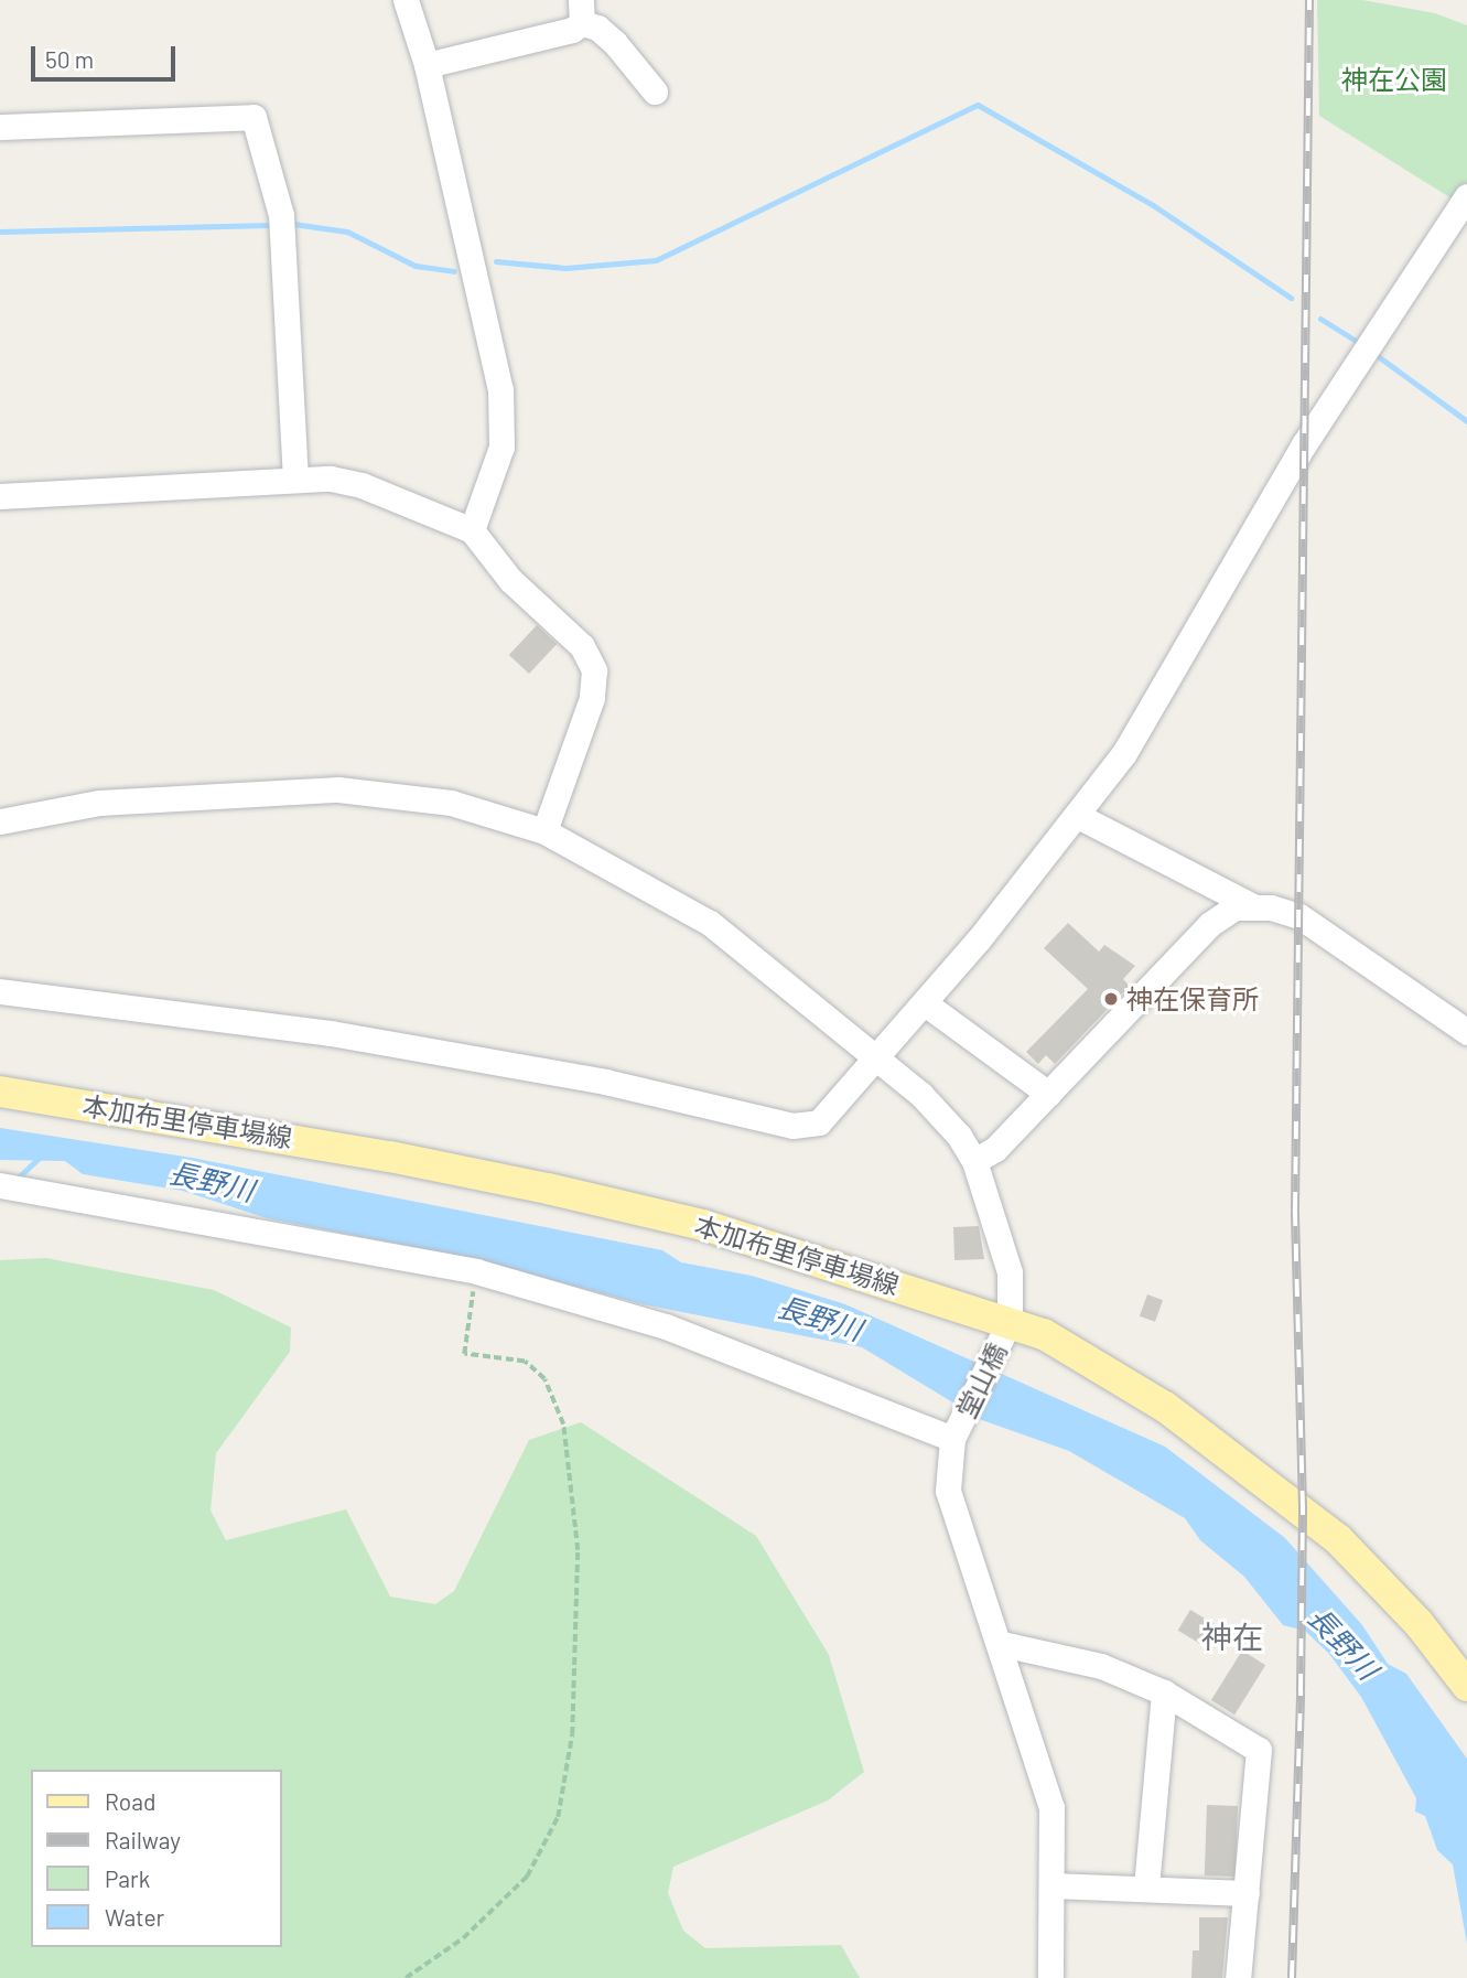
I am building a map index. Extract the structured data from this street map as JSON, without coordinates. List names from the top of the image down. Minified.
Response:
{"streets":{"main road":["本加布里停車場線"],"street":["堂山橋"]},"crossings":[["本加布里停車場線","堂山橋"]],"districts":["神在"],"water":["長野川"],"parks":["神在公園"],"places":["神在保育所"],"legend":["Road","Railway","Park","Water"],"scale_bar":"50 m"}
